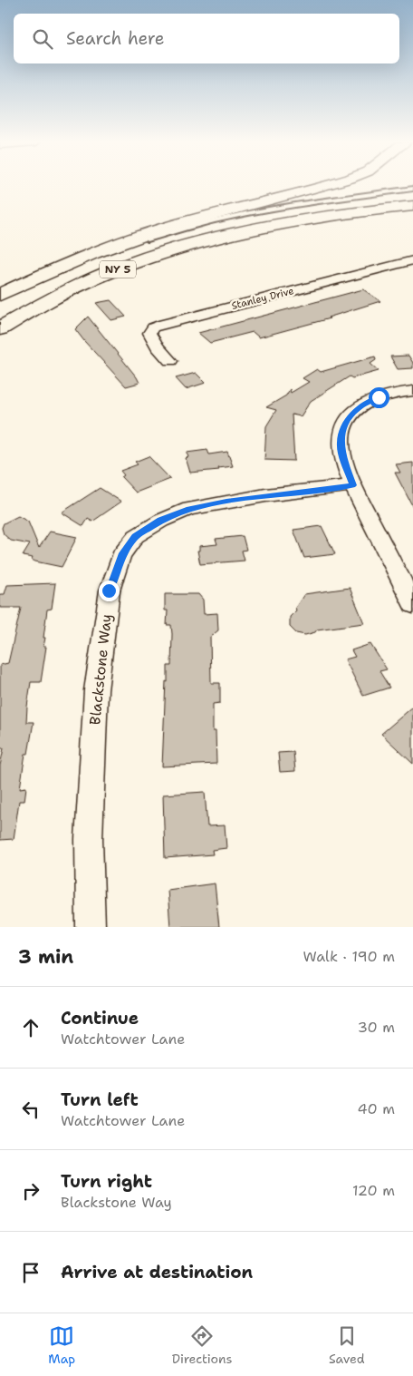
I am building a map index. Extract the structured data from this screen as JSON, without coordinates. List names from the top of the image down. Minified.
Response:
{"streets":{"highway":["NY 5"],"street":["Stanley Drive","Blackstone Way"]},"page":{"search":"Search here","heading":["3 min","Walk · 190 m"],"list":[["Continue","Watchtower Lane","30 m"],["Turn left","Watchtower Lane","40 m"],["Turn right","Blackstone Way","120 m"],"Arrive at destination"],"nav":["Map","Directions","Saved"]}}
